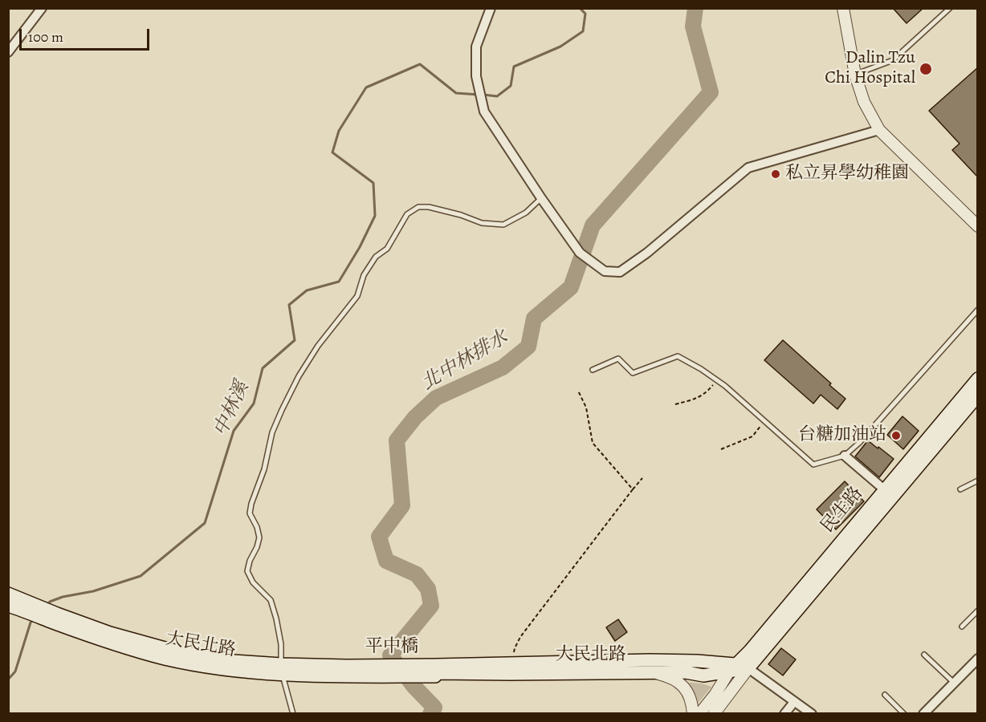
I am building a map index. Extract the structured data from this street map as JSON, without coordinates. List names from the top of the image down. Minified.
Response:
{"streets":{"main road":["民生路","大民北路","平中橋"]},"crossings":[["民生路","大民北路"],["大民北路","平中橋"]],"water":["北中林排水","中林溪"],"places":["Dalin Tzu Chi Hospital","私立昇學幼稚園","台糖加油站"],"scale_bar":"100 m"}
